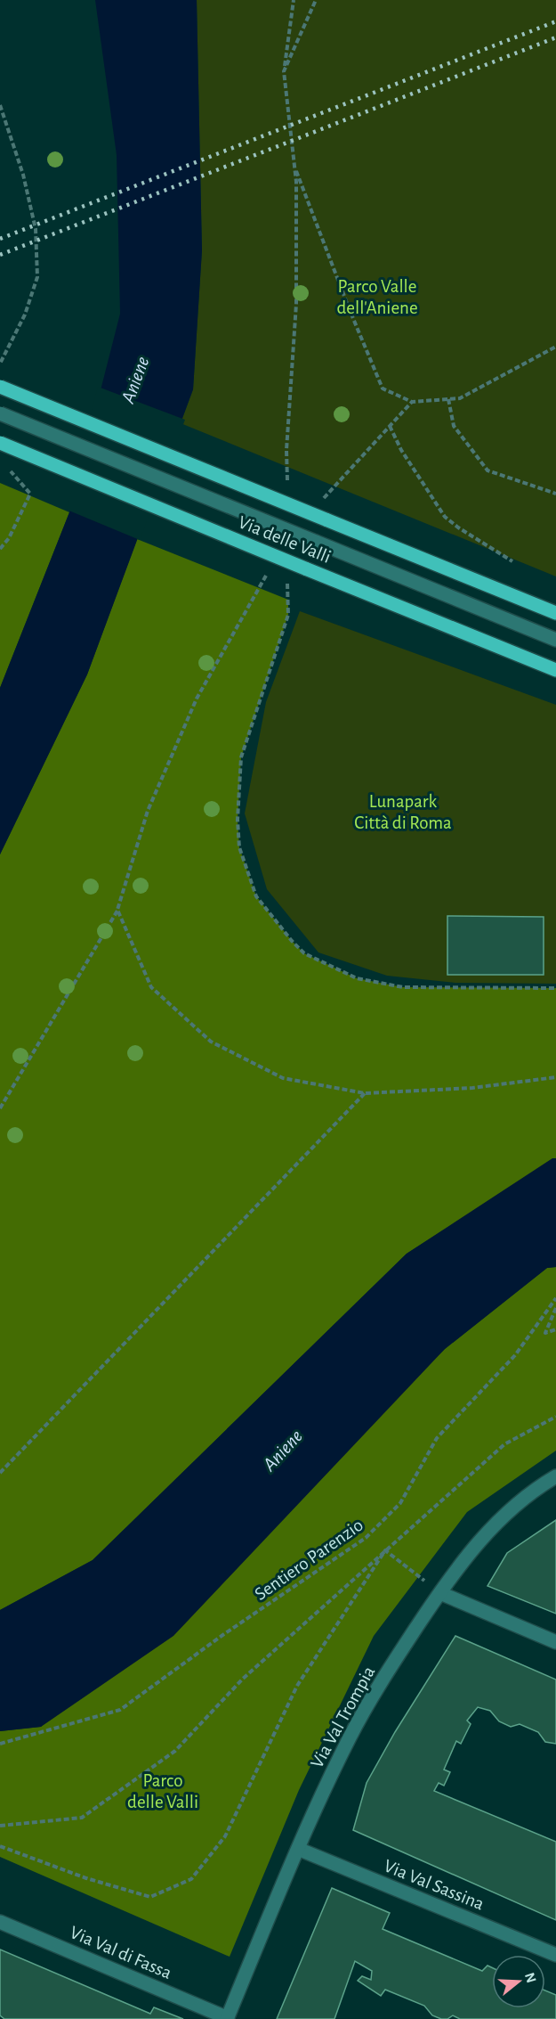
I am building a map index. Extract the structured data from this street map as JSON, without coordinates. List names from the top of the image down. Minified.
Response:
{"streets":{"main road":["Via delle Valli"],"street":["Via Val Trompia","Via Val Sassina","Via Val di Fassa"],"path":["Sentiero Parenzio"]},"crossings":[["Via Val Trompia","Via Val Sassina"],["Via Val Trompia","Via Val di Fassa"]],"water":["Aniene"],"parks":["Parco Valle dell'Aniene","Lunapark Città di Roma","Parco delle Valli"],"north":"right"}
